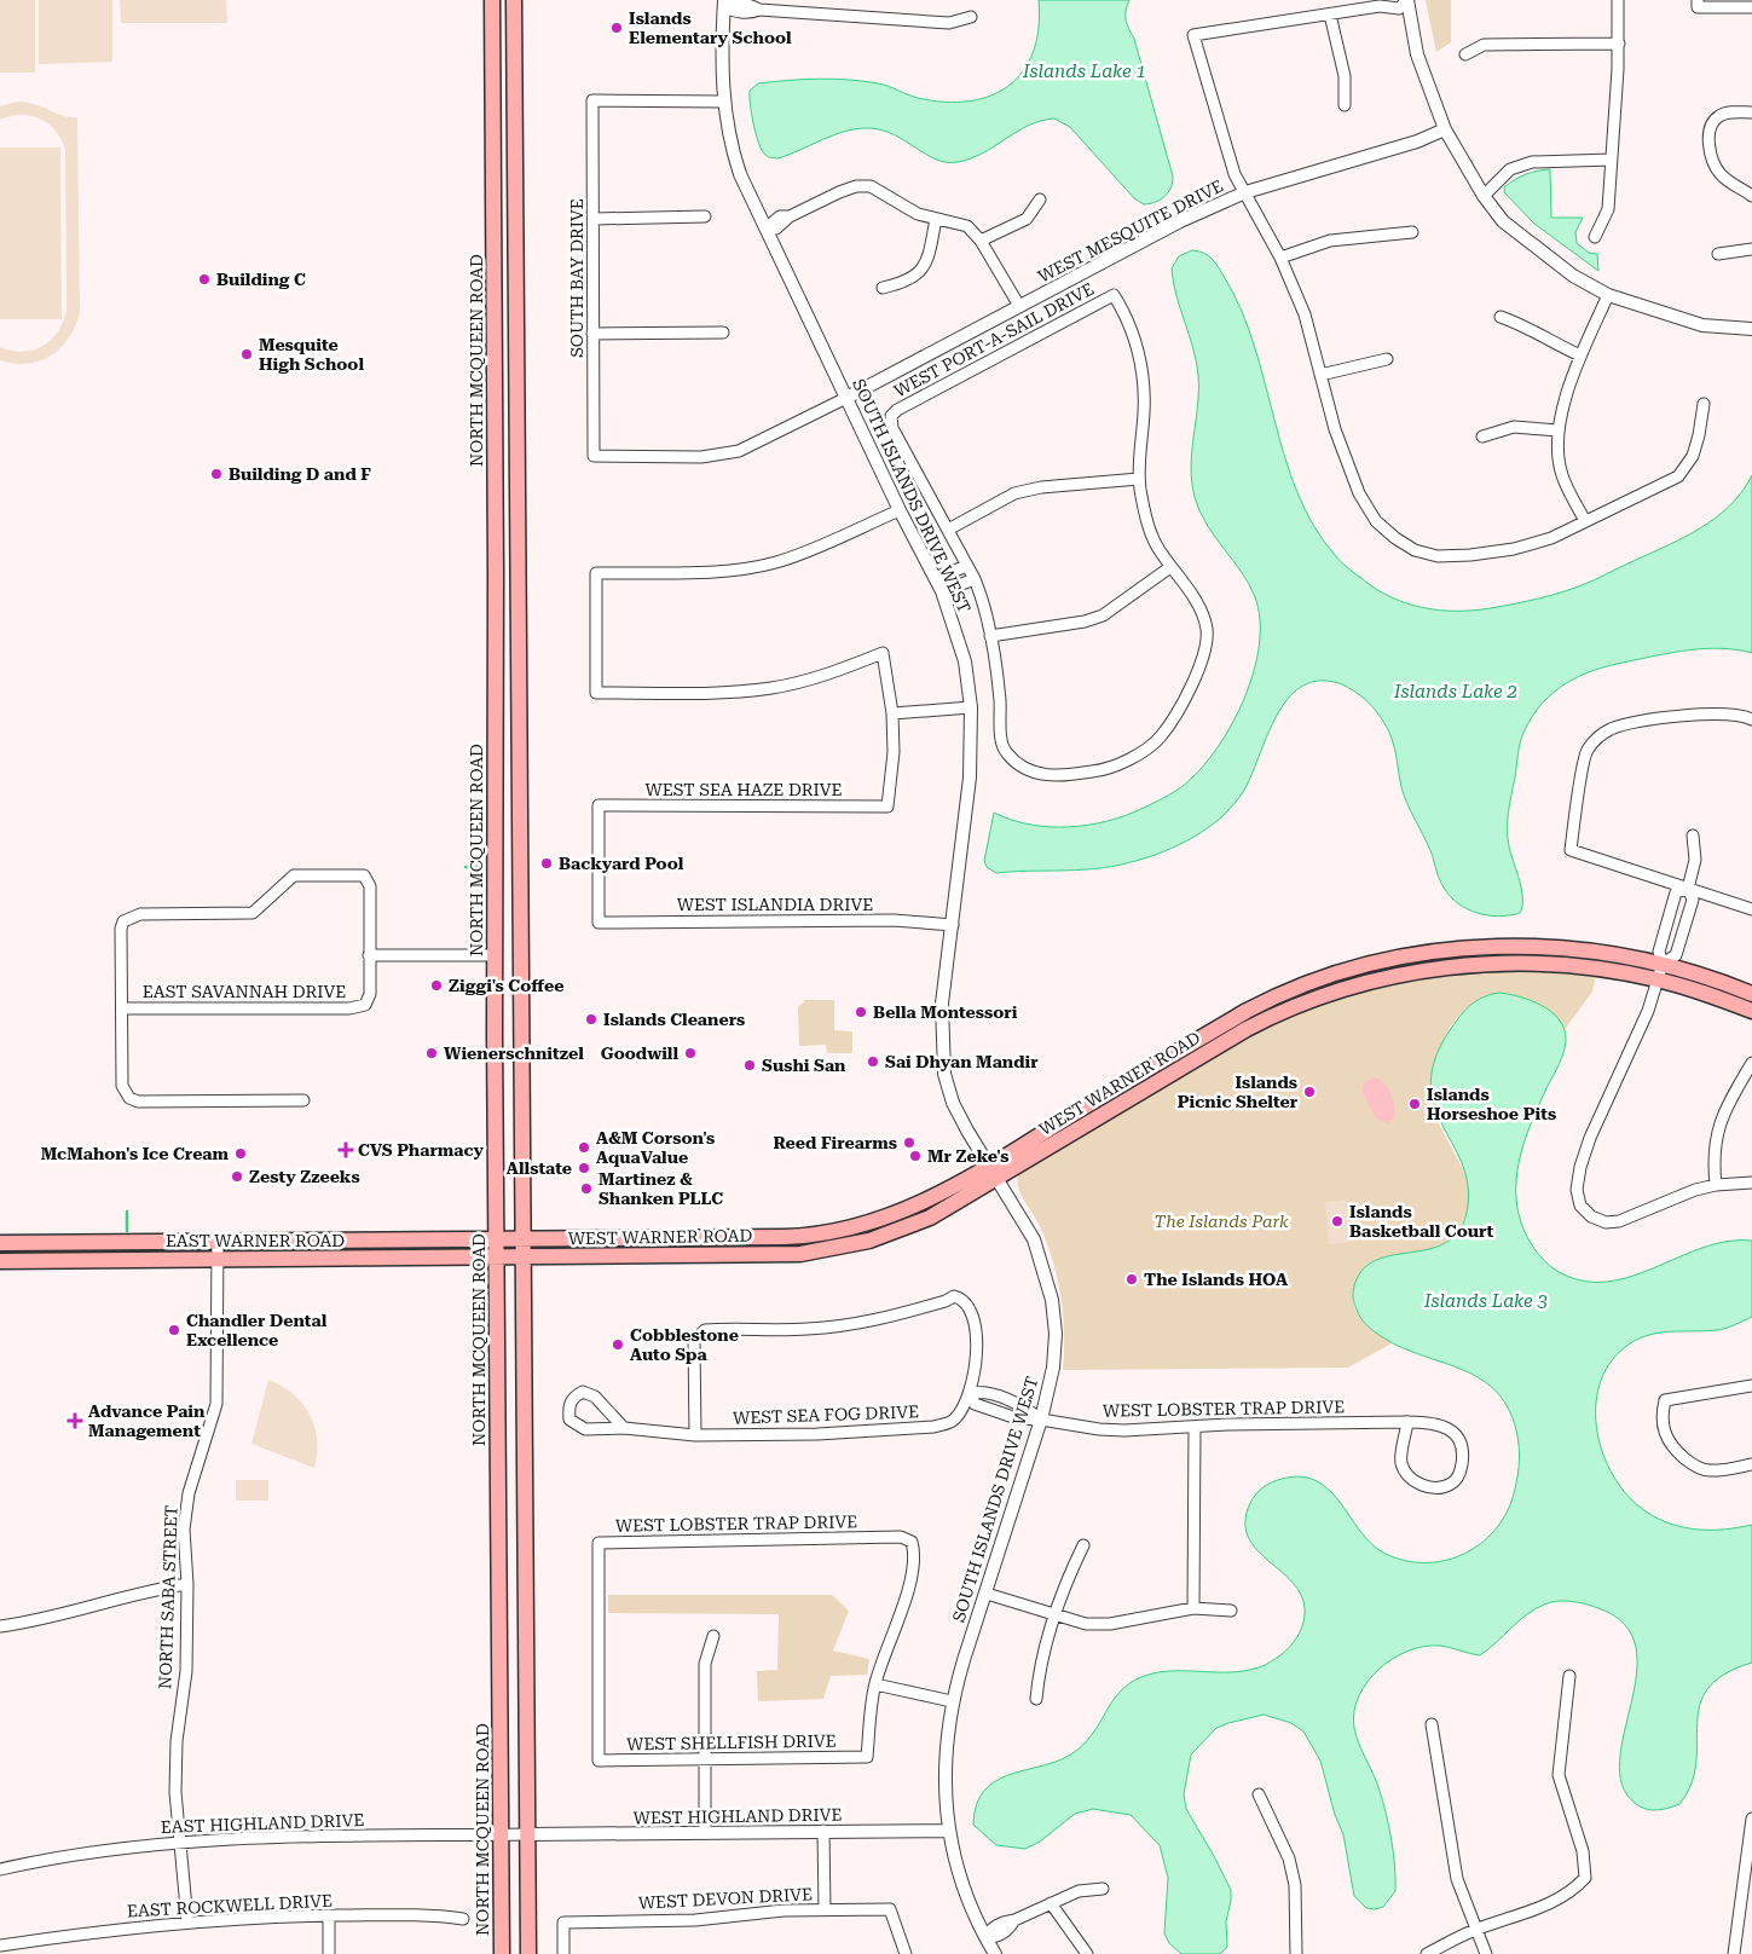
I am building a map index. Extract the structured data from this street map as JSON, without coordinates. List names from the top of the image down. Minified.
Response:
{"streets":{"main road":["NORTH MCQUEEN ROAD","WEST WARNER ROAD","EAST WARNER ROAD"],"street":["WEST MESQUITE DRIVE","SOUTH BAY DRIVE","WEST PORT-A-SAIL DRIVE","SOUTH ISLANDS DRIVE WEST","WEST SEA HAZE DRIVE","WEST ISLANDIA DRIVE","EAST SAVANNAH DRIVE","WEST LOBSTER TRAP DRIVE","WEST SEA FOG DRIVE","NORTH SABA STREET","WEST SHELLFISH DRIVE","WEST HIGHLAND DRIVE","EAST HIGHLAND DRIVE","WEST DEVON DRIVE","EAST ROCKWELL DRIVE"]},"crossings":[["WEST MESQUITE DRIVE","SOUTH BAY DRIVE"],["WEST MESQUITE DRIVE","SOUTH ISLANDS DRIVE WEST"],["SOUTH BAY DRIVE","SOUTH ISLANDS DRIVE WEST"],["NORTH MCQUEEN ROAD","WEST WARNER ROAD"],["NORTH MCQUEEN ROAD","EAST WARNER ROAD"],["NORTH MCQUEEN ROAD","WEST HIGHLAND DRIVE"],["NORTH MCQUEEN ROAD","EAST HIGHLAND DRIVE"],["SOUTH ISLANDS DRIVE WEST","WEST ISLANDIA DRIVE"],["SOUTH ISLANDS DRIVE WEST","WEST WARNER ROAD"],["SOUTH ISLANDS DRIVE WEST","WEST LOBSTER TRAP DRIVE"],["SOUTH ISLANDS DRIVE WEST","WEST HIGHLAND DRIVE"],["WEST SEA HAZE DRIVE","WEST ISLANDIA DRIVE"],["WEST WARNER ROAD","EAST WARNER ROAD"],["EAST WARNER ROAD","NORTH SABA STREET"],["WEST LOBSTER TRAP DRIVE","WEST SHELLFISH DRIVE"],["NORTH SABA STREET","EAST HIGHLAND DRIVE"],["NORTH SABA STREET","EAST ROCKWELL DRIVE"],["WEST HIGHLAND DRIVE","EAST HIGHLAND DRIVE"]],"water":["Islands Lake 1","Islands Lake 2","Islands Lake 3"],"parks":["The Islands Park"],"places":{"other":["Islands Elementary School","Building C","Mesquite High School","Building D and F","Backyard Pool","Ziggi's Coffee","Bella Montessori","Islands Cleaners","Wienerschnitzel","Goodwill","Sai Dhyan Mandir","Sushi San","Islands Picnic Shelter","Islands Horseshoe Pits","Reed Firearms","A&M Corson's AquaValue","McMahon's Ice Cream","Mr Zeke's","Allstate","Zesty Zzeeks","Martinez & Shanken PLLC","Islands Basketball Court","The Islands HOA","Chandler Dental Excellence","Cobblestone Auto Spa"],"health":["CVS Pharmacy","Advance Pain Management"]}}
